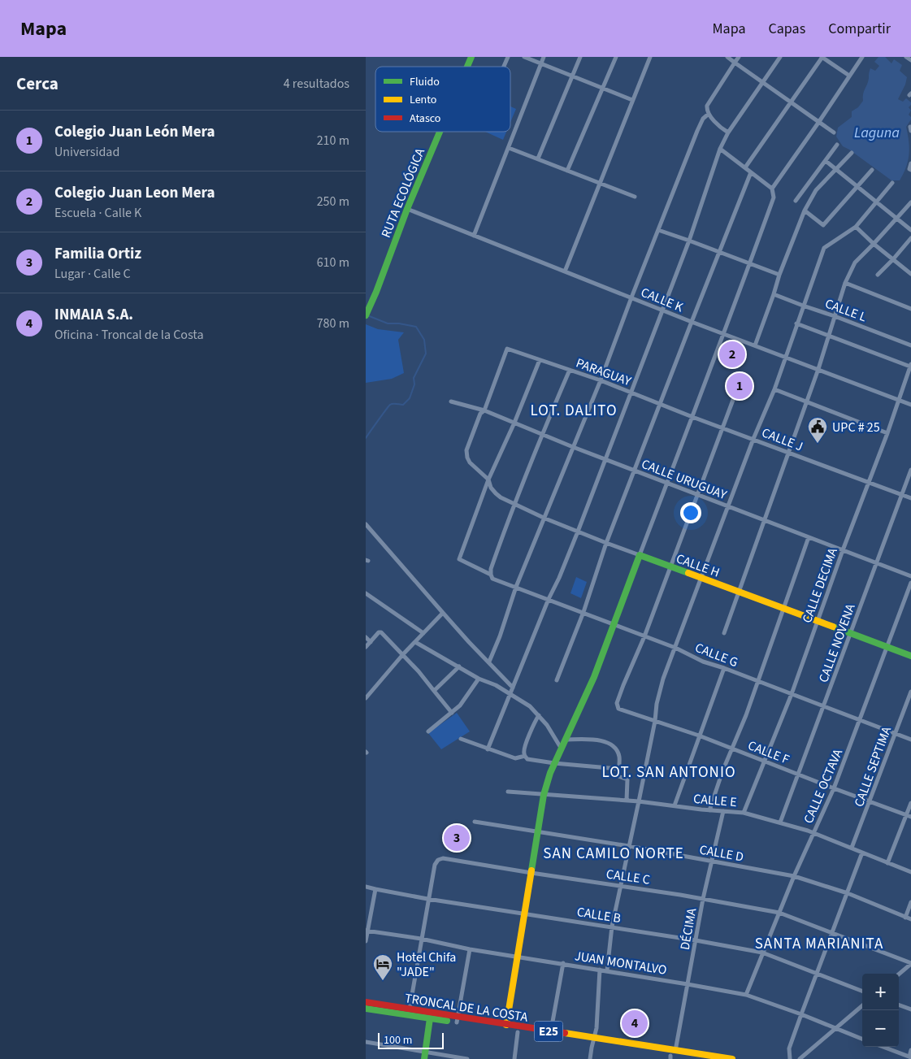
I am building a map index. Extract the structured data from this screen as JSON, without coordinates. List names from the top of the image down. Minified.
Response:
{"streets":{"main road":["RUTA ECOLÓGICA","CALLE H","TRONCAL DE LA COSTA","E25"],"street":["CALLE K","CALLE L","PARAGUAY","CALLE J","CALLE URUGUAY","CALLE DECIMA","CALLE NOVENA","CALLE G","CALLE F","CALLE SEPTIMA","CALLE OCTAVA","CALLE E","CALLE D","CALLE C","CALLE B","DÉCIMA","JUAN MONTALVO"]},"crossings":[["RUTA ECOLÓGICA","CALLE K"],["CALLE K","CALLE DECIMA"],["PARAGUAY","CALLE J"],["PARAGUAY","CALLE H"],["CALLE J","CALLE DECIMA"],["CALLE J","CALLE NOVENA"],["CALLE URUGUAY","CALLE H"],["CALLE URUGUAY","CALLE DECIMA"],["CALLE URUGUAY","CALLE NOVENA"],["CALLE H","CALLE DECIMA"],["CALLE H","CALLE NOVENA"],["CALLE H","CALLE G"],["CALLE H","CALLE OCTAVA"],["CALLE DECIMA","CALLE G"],["CALLE DECIMA","CALLE F"],["CALLE DECIMA","CALLE E"],["CALLE NOVENA","CALLE G"],["CALLE NOVENA","CALLE F"],["CALLE NOVENA","CALLE E"],["CALLE G","CALLE F"],["CALLE G","CALLE SEPTIMA"],["CALLE G","CALLE OCTAVA"],["CALLE F","CALLE SEPTIMA"],["CALLE F","CALLE OCTAVA"],["CALLE SEPTIMA","CALLE E"],["CALLE OCTAVA","CALLE E"],["CALLE OCTAVA","CALLE D"],["CALLE OCTAVA","CALLE C"],["CALLE OCTAVA","CALLE B"],["CALLE OCTAVA","JUAN MONTALVO"],["CALLE E","DÉCIMA"],["CALLE D","DÉCIMA"],["CALLE C","CALLE B"],["CALLE C","DÉCIMA"],["CALLE C","JUAN MONTALVO"],["CALLE C","TRONCAL DE LA COSTA"],["CALLE B","DÉCIMA"],["DÉCIMA","JUAN MONTALVO"],["DÉCIMA","TRONCAL DE LA COSTA"]],"districts":["LOT. DALITO","LOT. SAN ANTONIO","SAN CAMILO NORTE","SANTA MARIANITA"],"water":["Laguna"],"places":{"public building":["UPC # 25"],"hotel":["Hotel Chifa \"JADE\""]},"legend":["Fluido","Lento","Atasco"],"scale_bar":"100 m","page":{"header":"Mapa","nav":["Mapa","Capas","Compartir"],"heading":["Cerca","4 resultados"],"list":[{"mark":"1","name":"Colegio Juan León Mera","note":"Universidad","value":"210 m"},{"mark":"2","name":"Colegio Juan Leon Mera","note":"Escuela · Calle K","value":"250 m"},{"mark":"3","name":"Familia Ortiz","note":"Lugar · Calle C","value":"610 m"},{"mark":"4","name":"INMAIA S.A.","note":"Oficina · Troncal de la Costa","value":"780 m"}],"pins":["2","1","3","4"],"map_buttons":["+","−"],"scale":"100 m"}}
